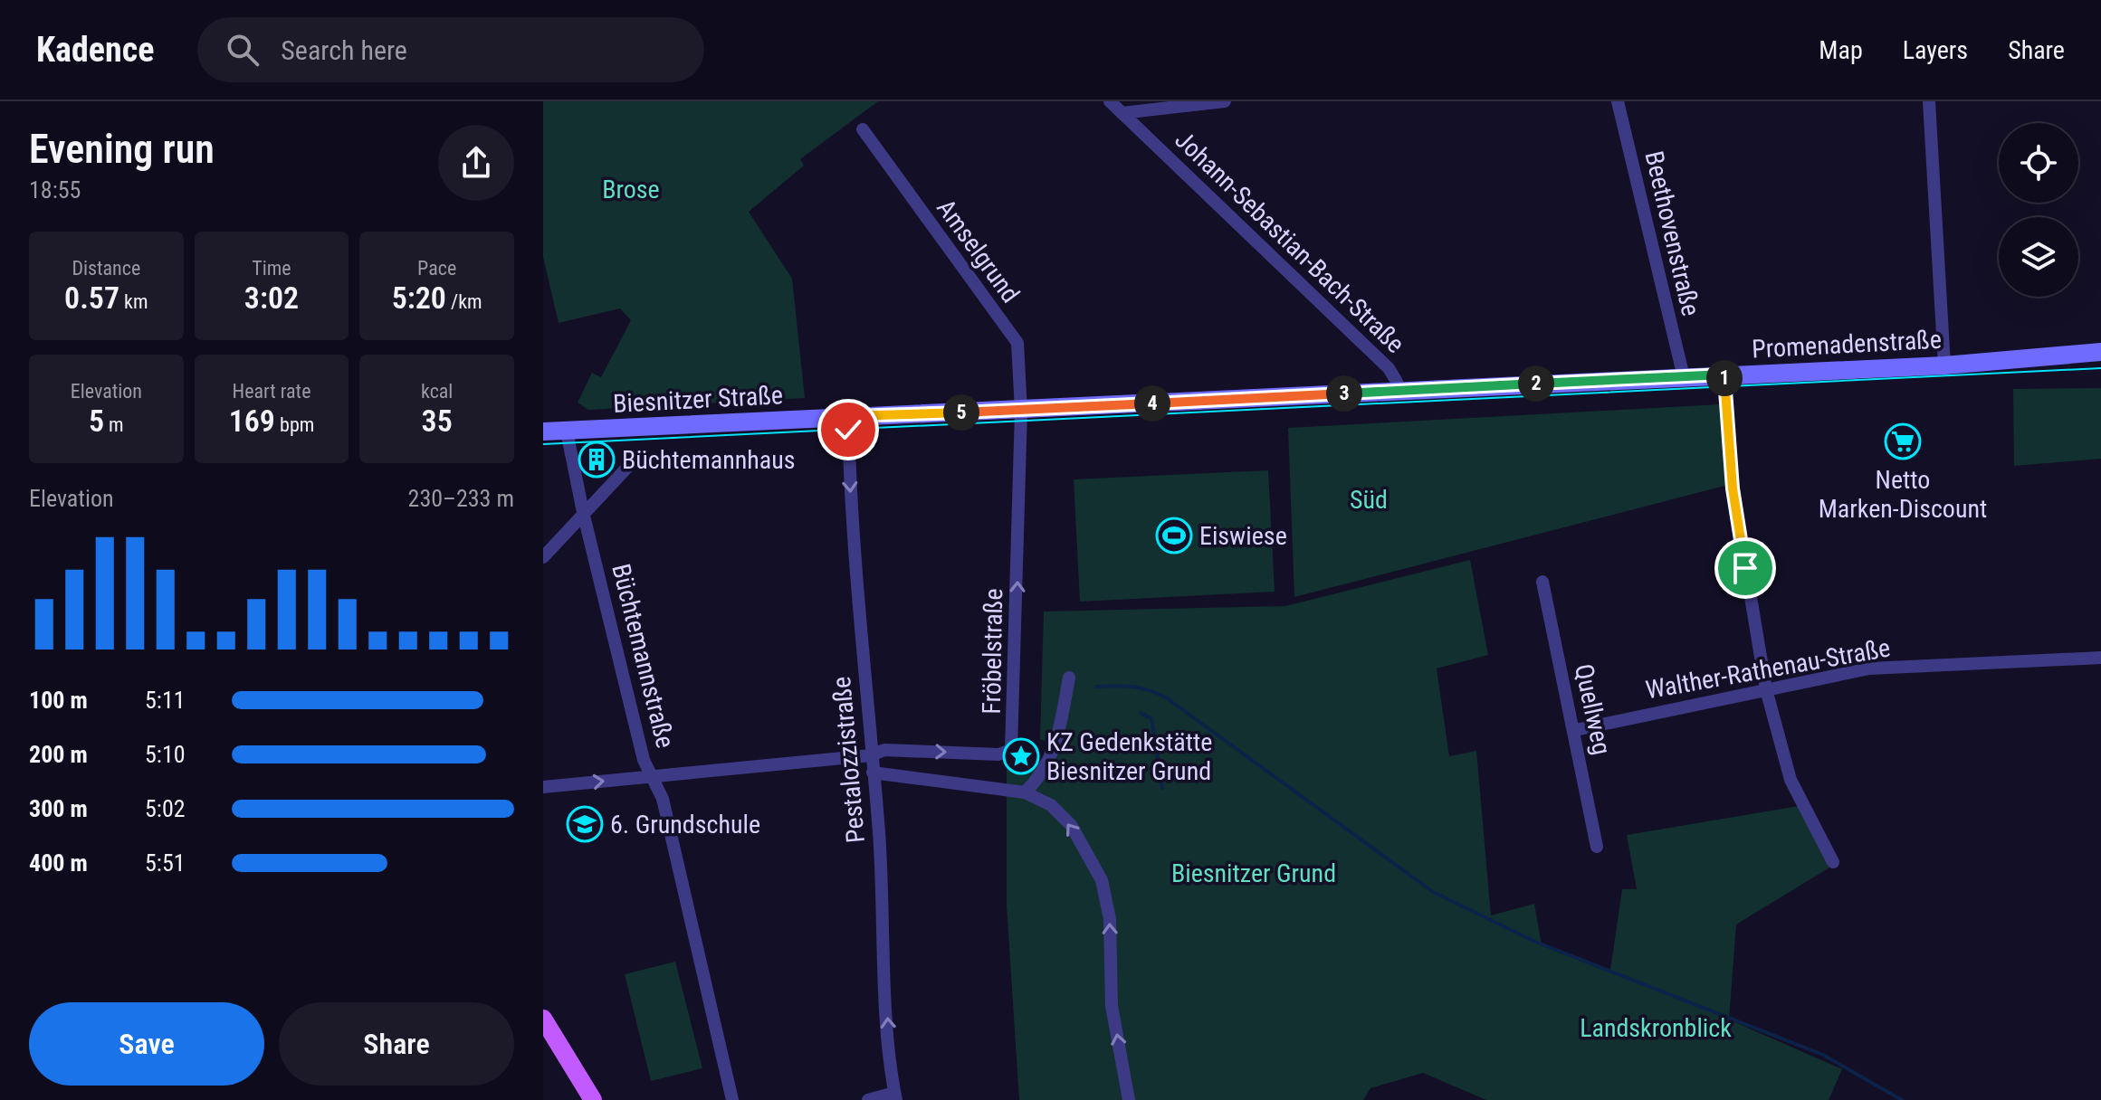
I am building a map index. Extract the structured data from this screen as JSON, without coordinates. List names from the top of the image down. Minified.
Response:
{"streets":{"main road":["Promenadenstraße","Biesnitzer Straße"],"street":["Beethovenstraße","Johann-Sebastian-Bach-Straße","Amselgrund","Fröbelstraße","Büchtemannstraße","Walther-Rathenau-Straße","Quellweg","Pestalozzistraße"]},"crossings":[["Beethovenstraße","Promenadenstraße"],["Johann-Sebastian-Bach-Straße","Promenadenstraße"],["Amselgrund","Biesnitzer Straße"],["Amselgrund","Fröbelstraße"],["Promenadenstraße","Biesnitzer Straße"],["Biesnitzer Straße","Fröbelstraße"],["Biesnitzer Straße","Büchtemannstraße"],["Biesnitzer Straße","Pestalozzistraße"],["Fröbelstraße","Pestalozzistraße"],["Walther-Rathenau-Straße","Quellweg"]],"parks":["Brose","Süd","Biesnitzer Grund","Landskronblick"],"places":{"supermarket":["Netto Marken-Discount"],"building":["Büchtemannhaus"],"sports":["Eiswiese"],"place":["KZ Gedenkstätte Biesnitzer Grund"],"school or university":["6. Grundschule"]},"page":{"header":"Kadence","search":"Search here","nav":["Map","Layers","Share"],"heading":["Evening run","18:55"],"stats":[["Distance","0.57 km"],["Time","3:02"],["Pace","5:20 /km"],["Elevation","5 m"],["Heart rate","169 bpm"],["kcal","35"]],"pins":["1","2","3","4","5"],"chart":["Elevation","230–233 m"],"list":[{"name":"100 m","note":"5:11"},{"name":"200 m","note":"5:10"},{"name":"300 m","note":"5:02"},{"name":"400 m","note":"5:51"}],"buttons":["Save","Share"]}}
